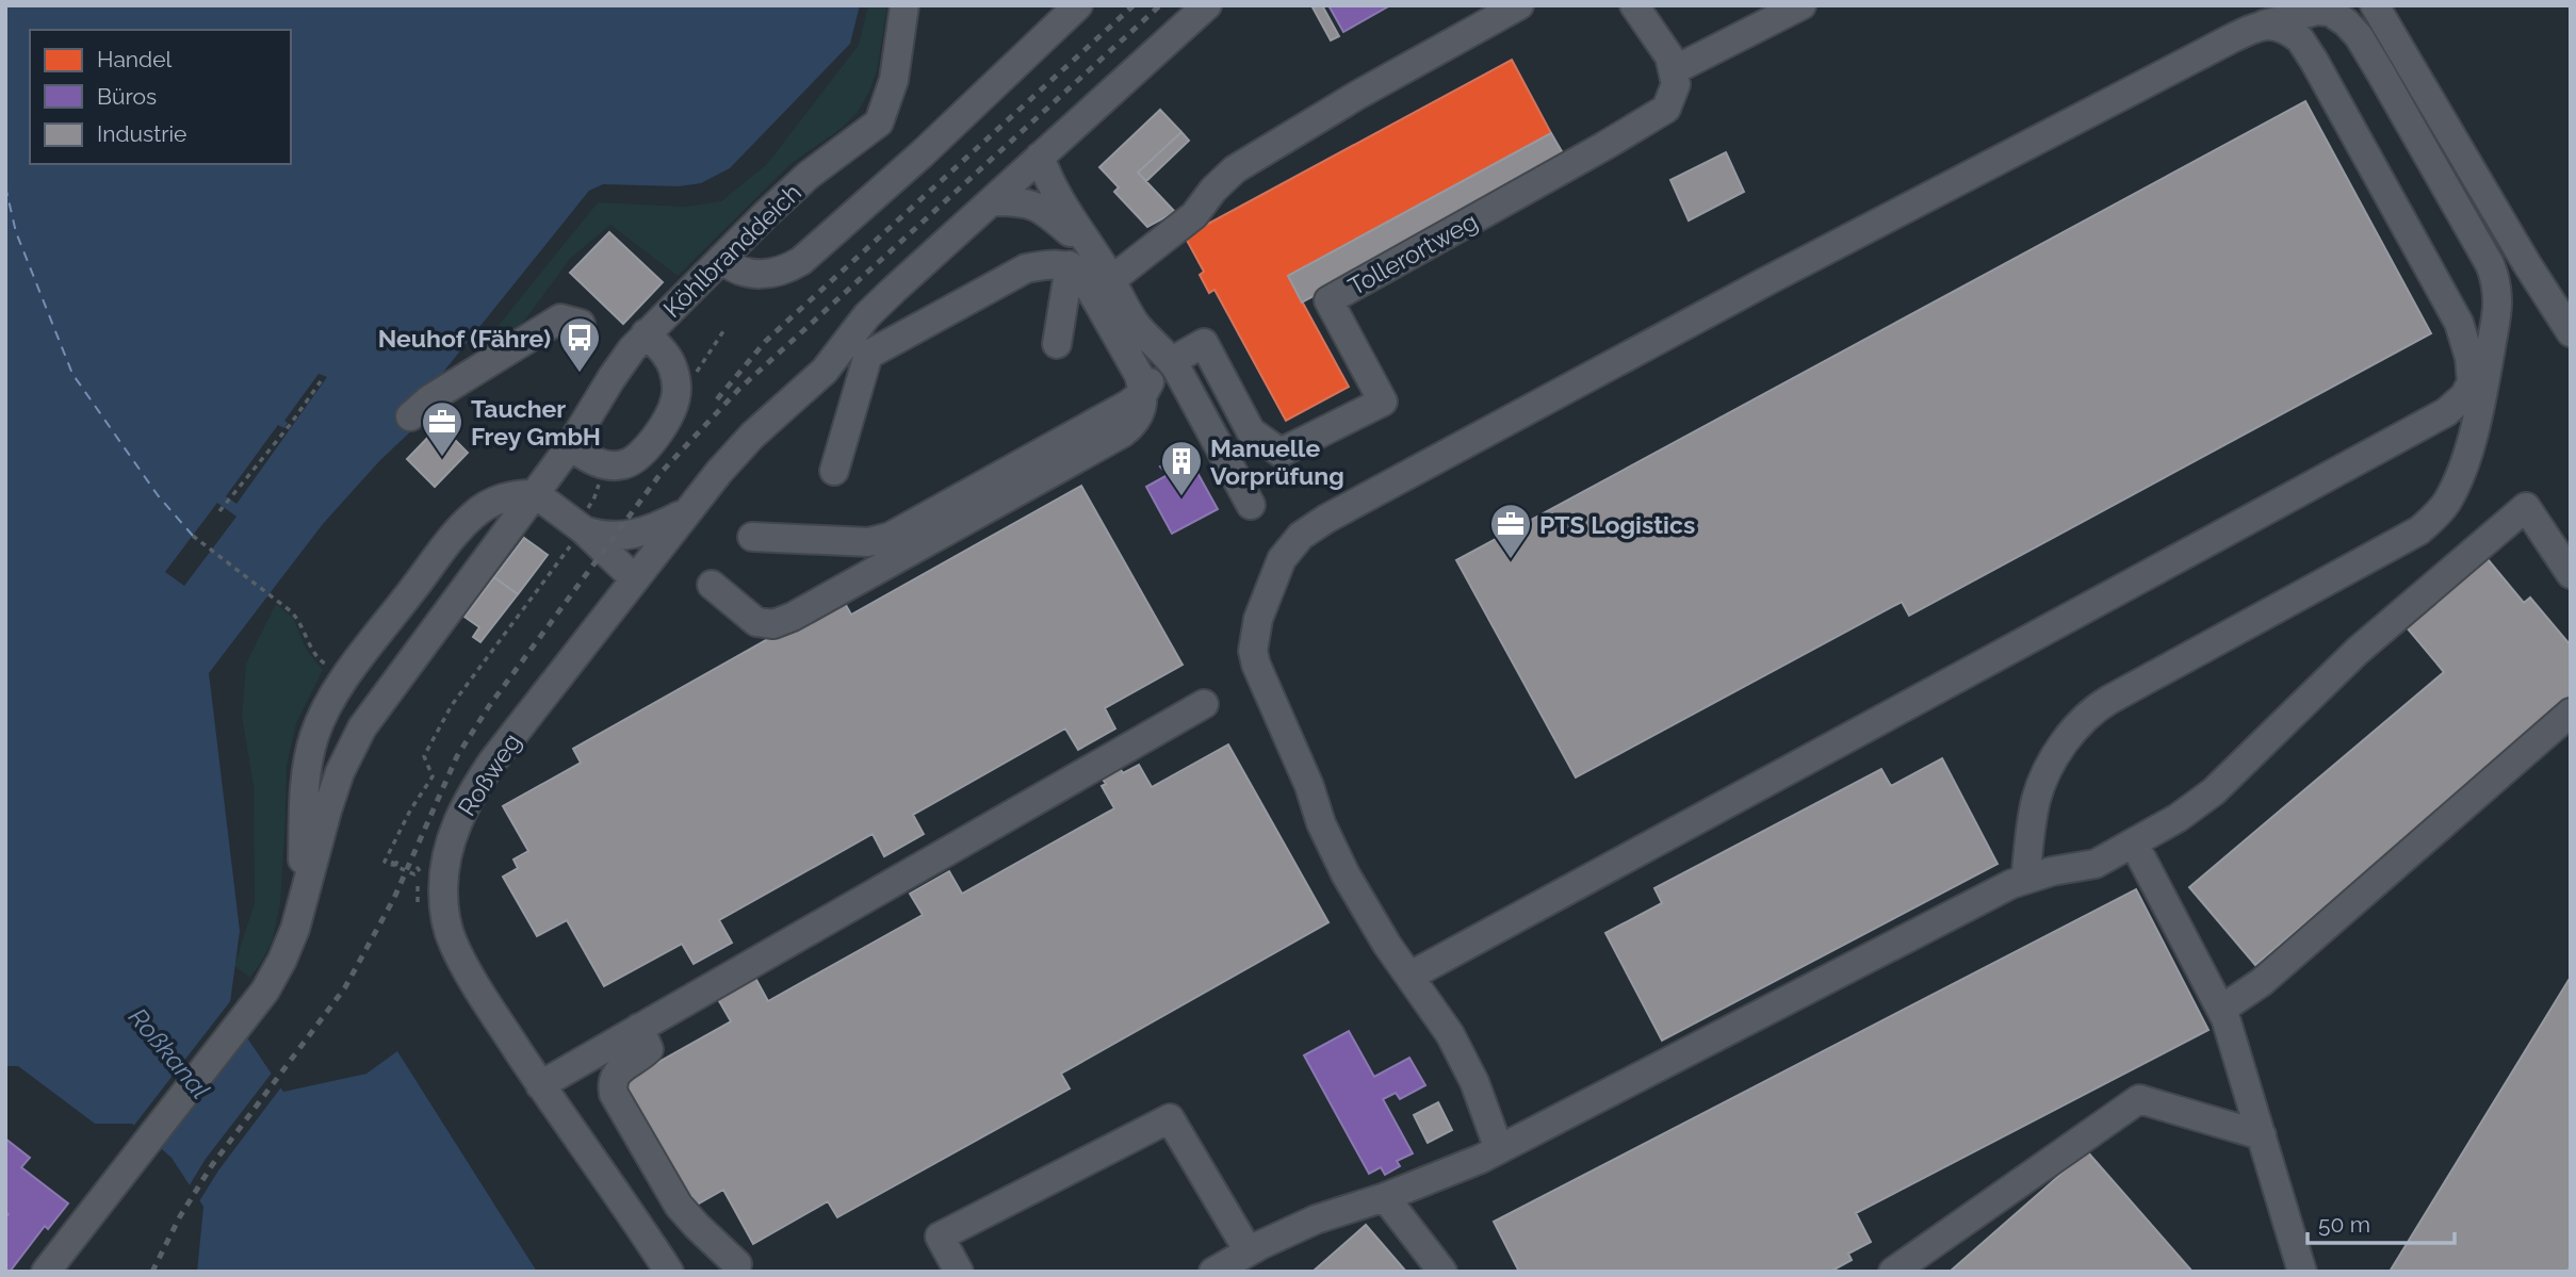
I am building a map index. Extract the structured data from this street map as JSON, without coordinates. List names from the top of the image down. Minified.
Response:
{"streets":{"street":["Köhlbranddeich","Tollerortweg","Roßweg"]},"water":["Roßkanal"],"places":{"bus stop":["Neuhof (Fähre)"],"office":["Taucher Frey GmbH","PTS Logistics"],"building":["Manuelle Vorprüfung"]},"legend":["Handel","Büros","Industrie"],"scale_bar":"50 m"}
